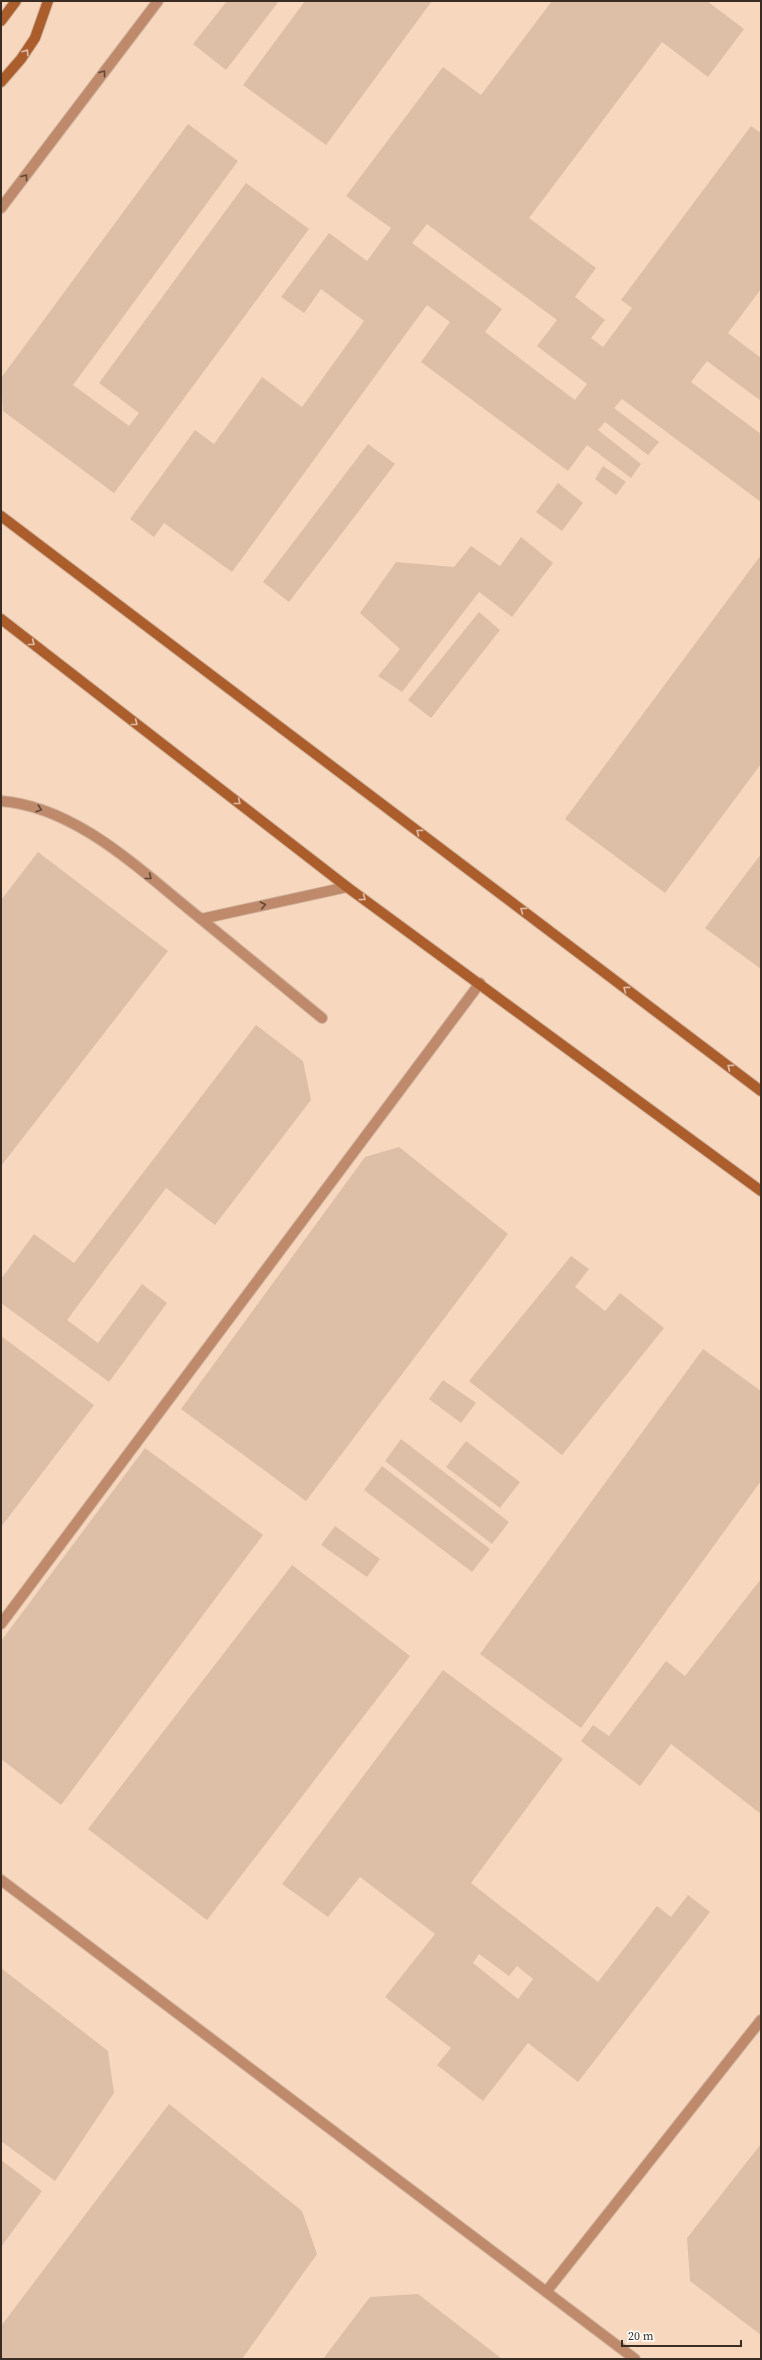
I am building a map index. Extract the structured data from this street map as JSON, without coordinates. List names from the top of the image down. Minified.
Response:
{"scale_bar":"20 m"}
